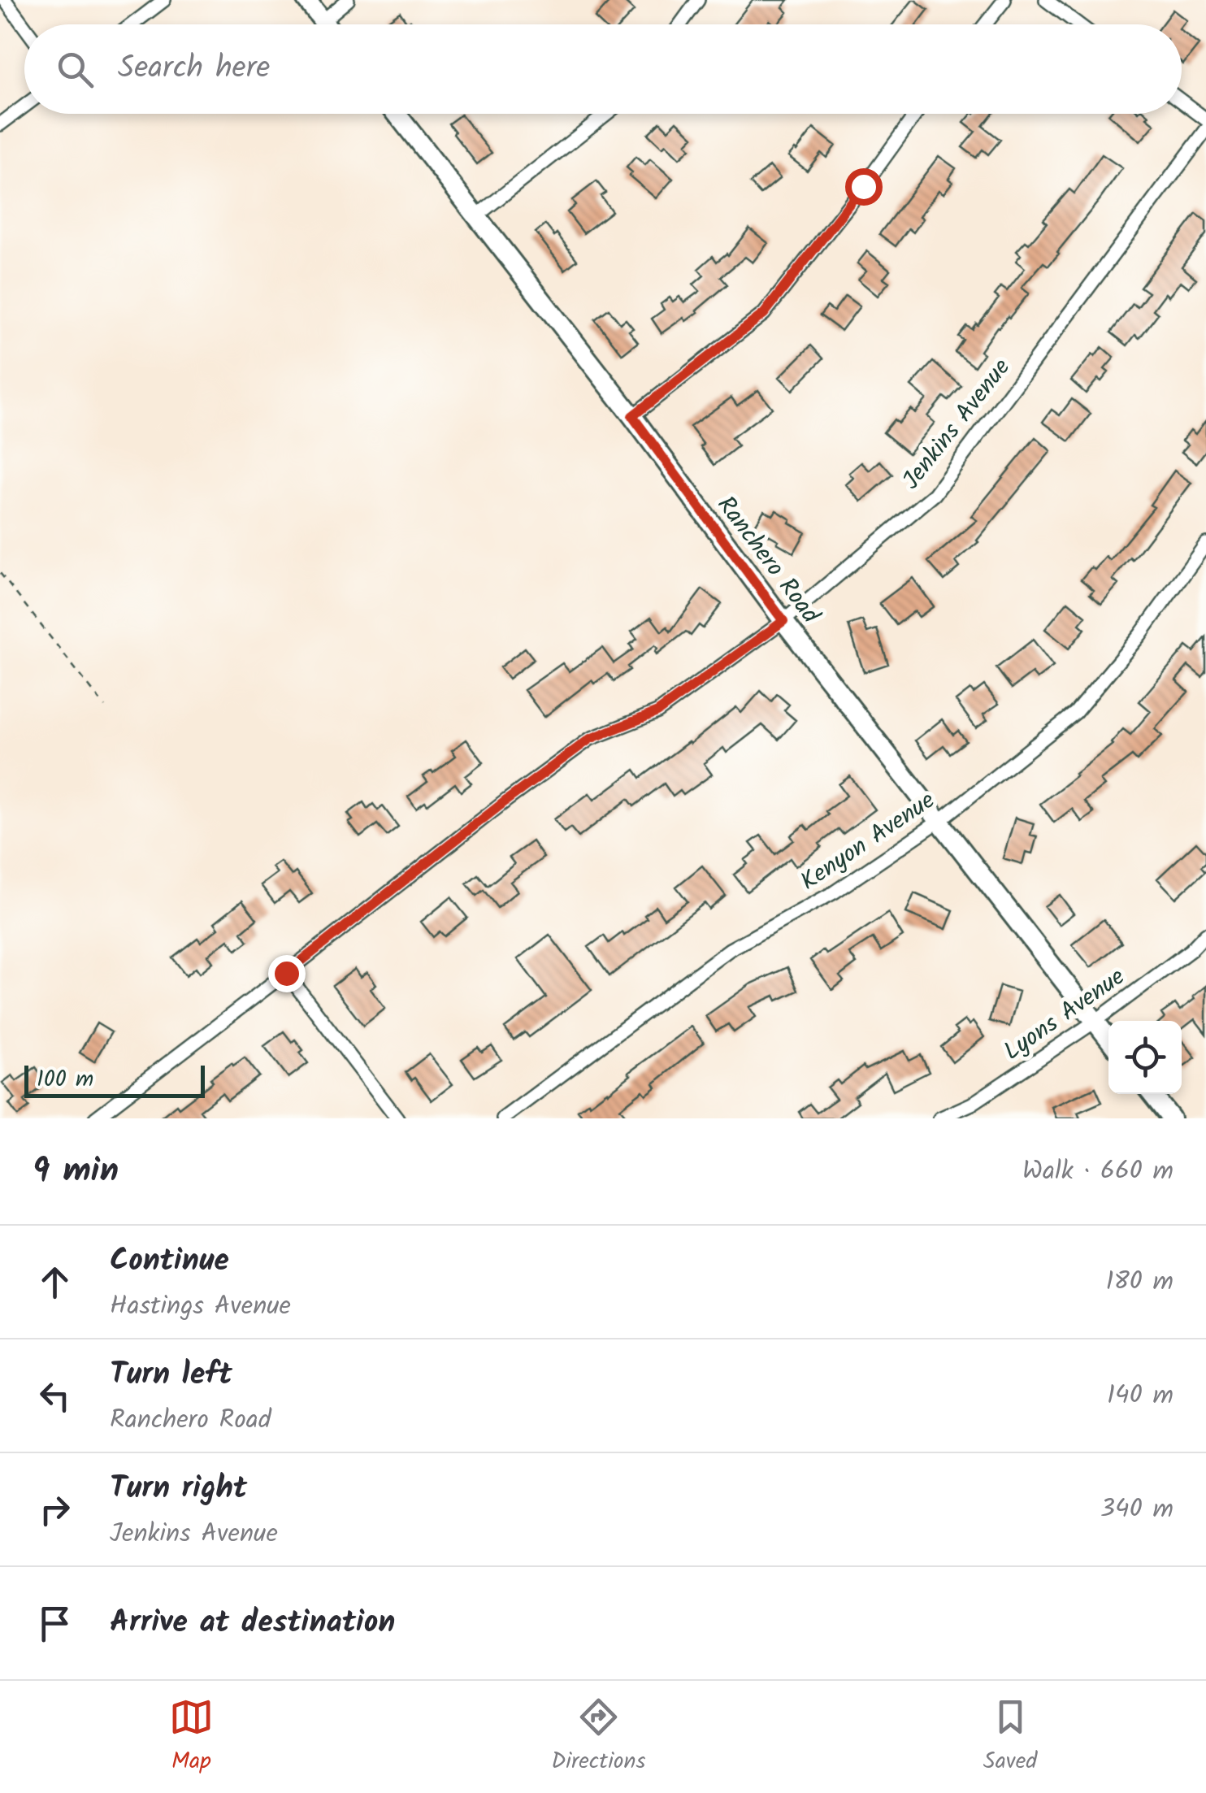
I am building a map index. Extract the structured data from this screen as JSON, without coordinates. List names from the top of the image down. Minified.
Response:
{"streets":{"main road":["Ranchero Road"],"street":["Jenkins Avenue","Kenyon Avenue","Lyons Avenue"]},"crossings":[["Jenkins Avenue","Ranchero Road"],["Ranchero Road","Kenyon Avenue"],["Ranchero Road","Lyons Avenue"]],"scale_bar":"100 m","page":{"search":"Search here","scale":"100 m","heading":["9 min","Walk · 660 m"],"list":[["Continue","Hastings Avenue","180 m"],["Turn left","Ranchero Road","140 m"],["Turn right","Jenkins Avenue","340 m"],"Arrive at destination"],"nav":["Map","Directions","Saved"]}}
